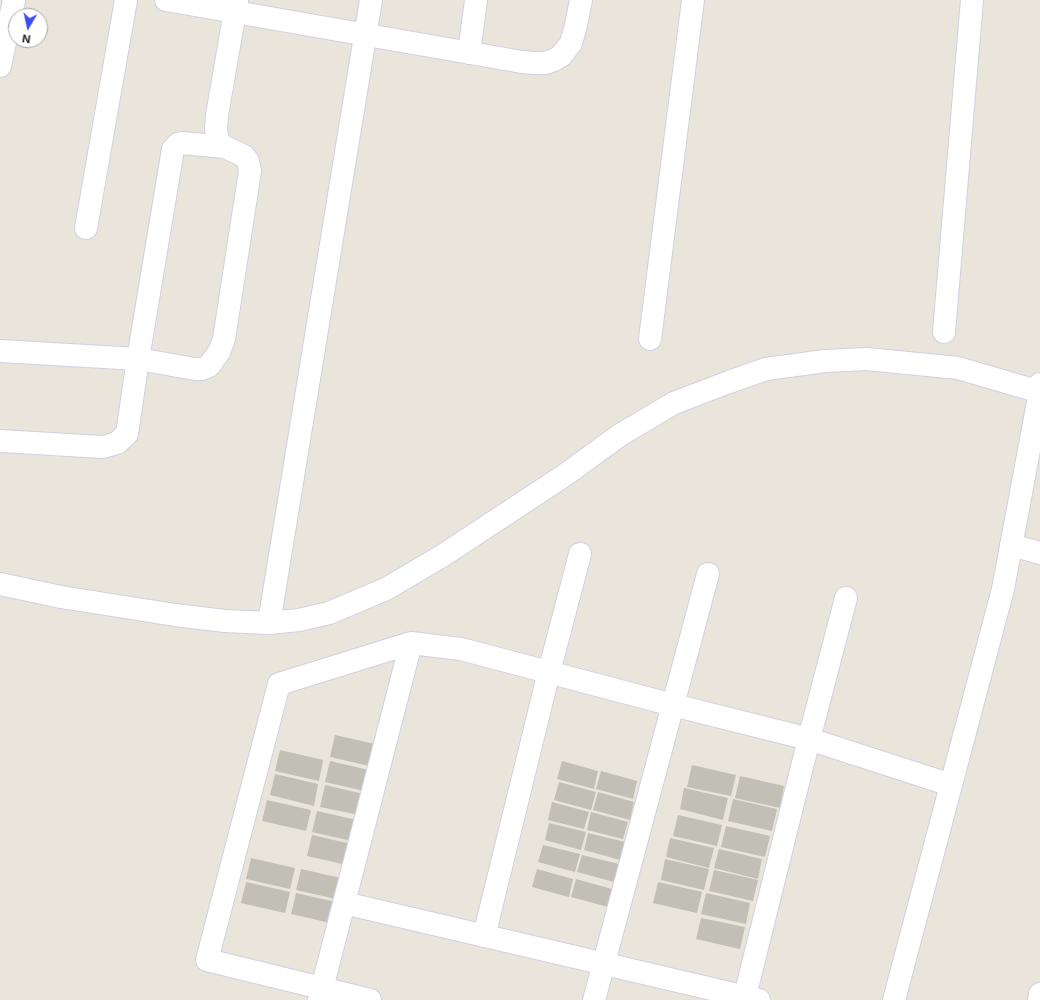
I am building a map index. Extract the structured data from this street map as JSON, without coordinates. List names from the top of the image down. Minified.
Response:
{"north":"bottom"}
